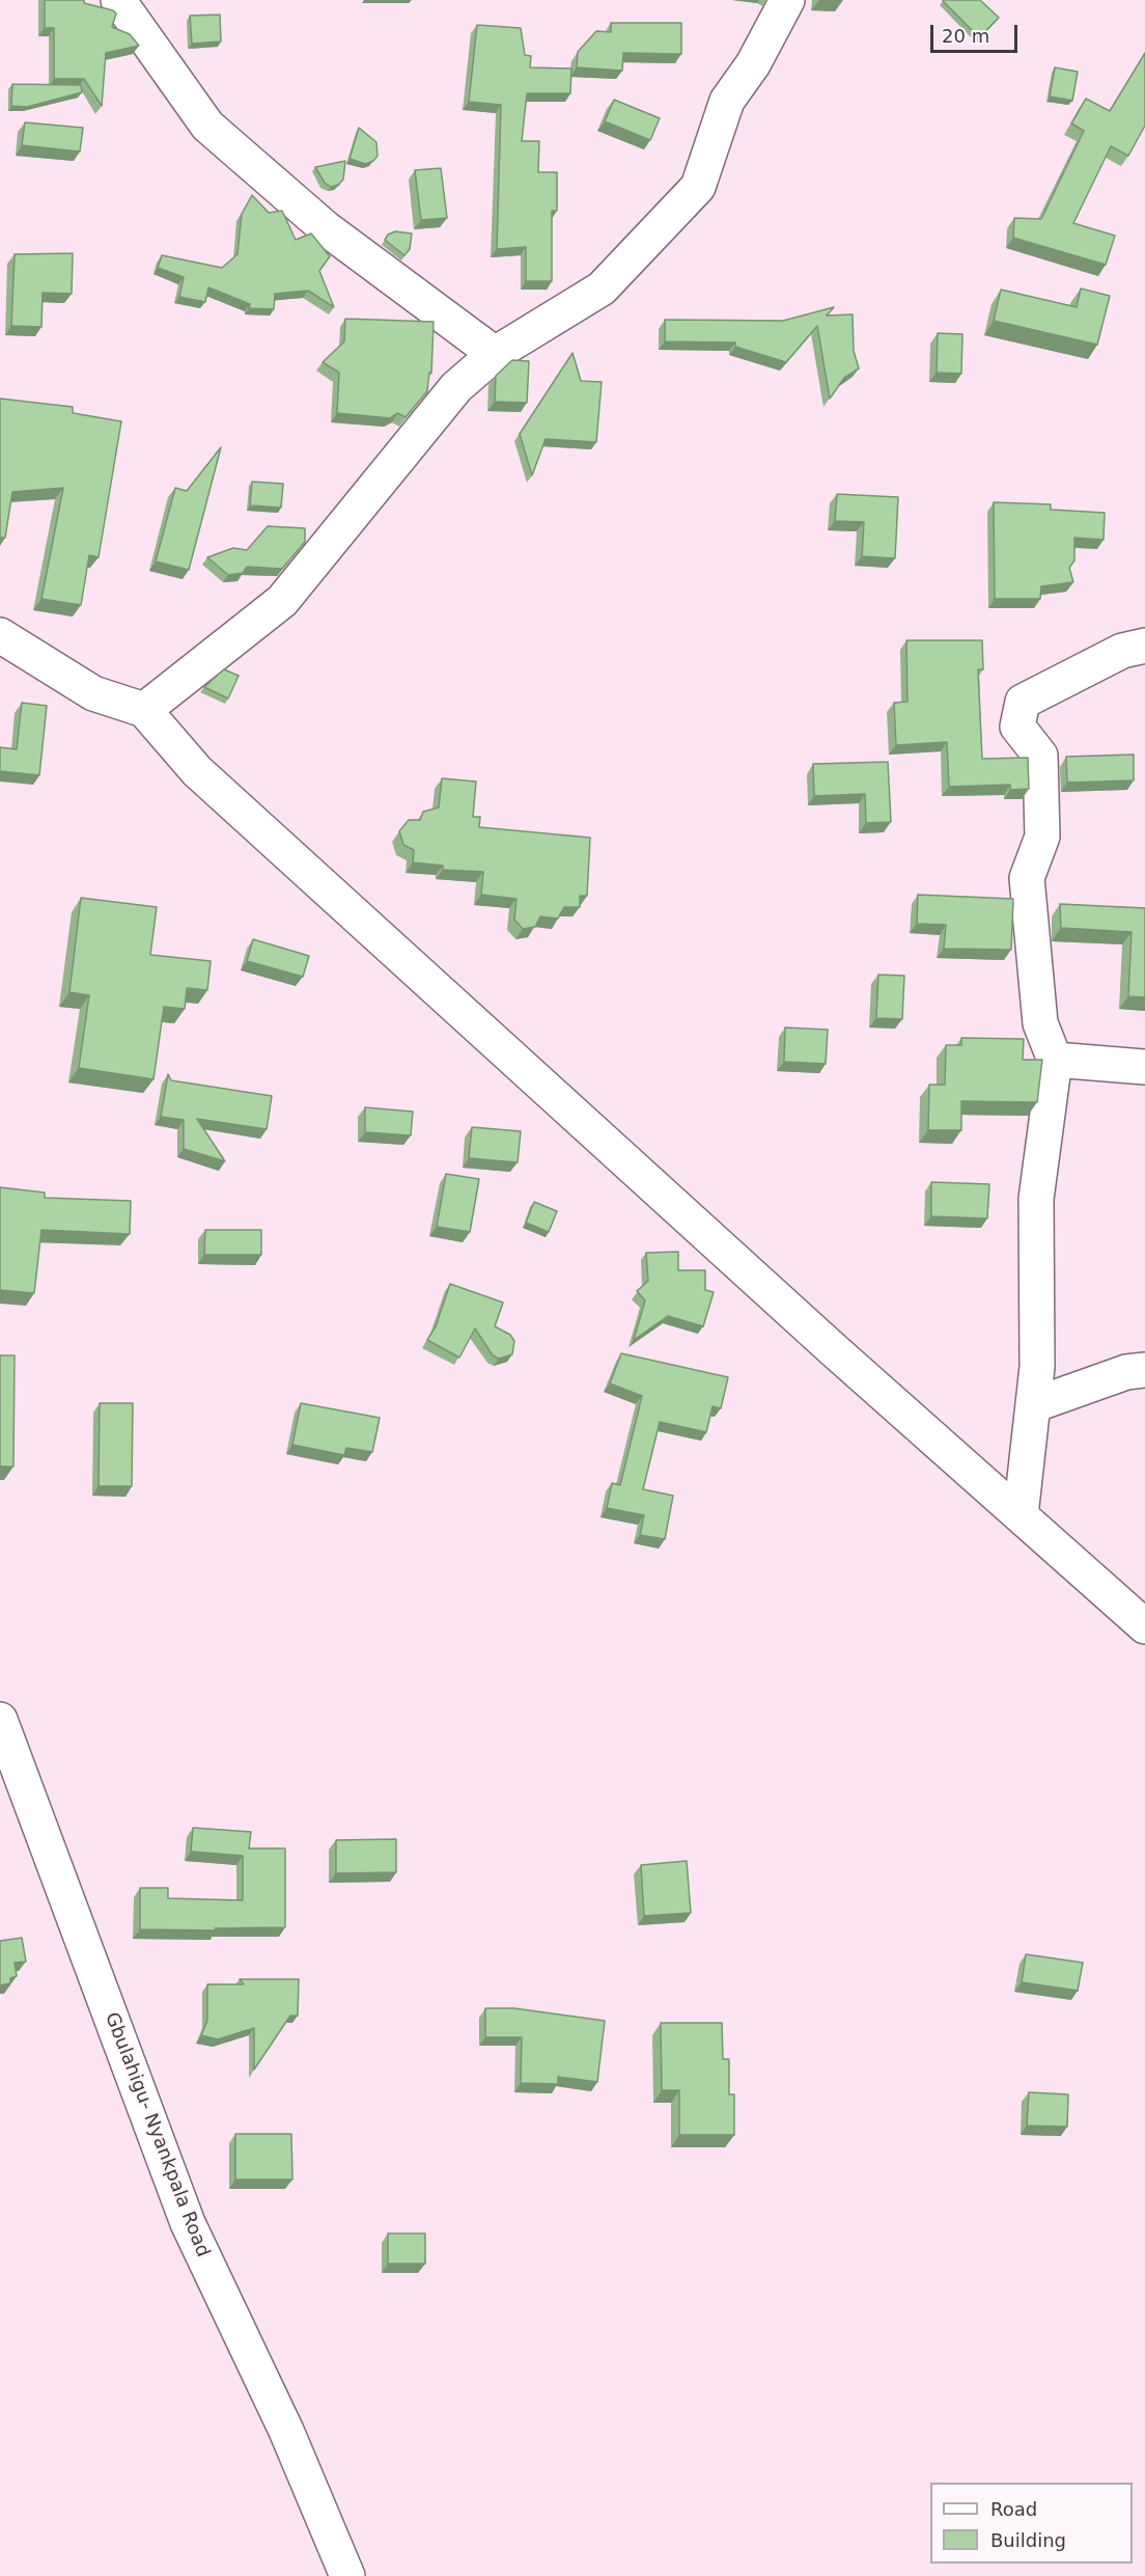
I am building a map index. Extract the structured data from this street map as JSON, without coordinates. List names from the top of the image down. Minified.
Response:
{"streets":{"street":["Gbulahigu- Nyankpala Road"]},"legend":["Road","Building"],"scale_bar":"20 m"}
